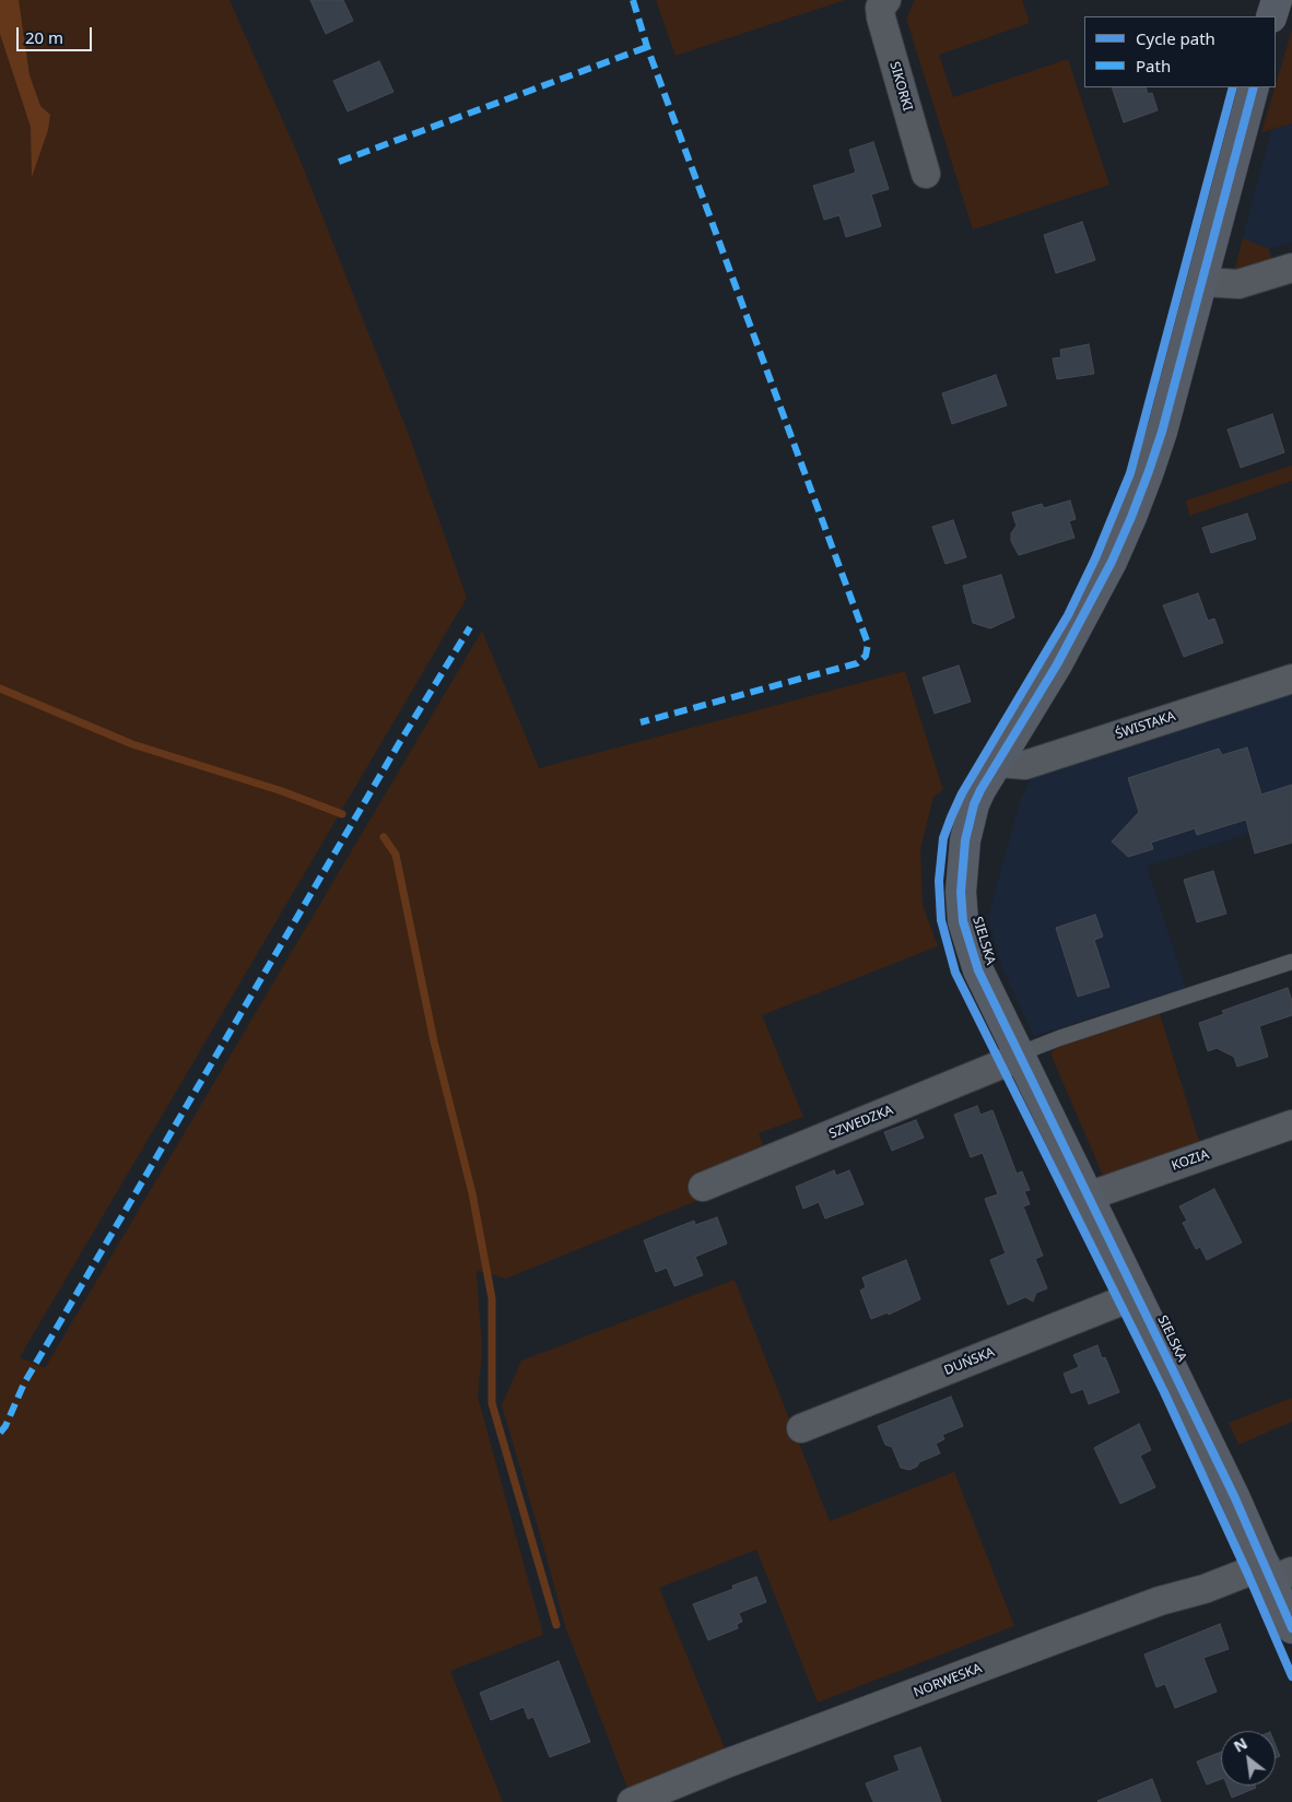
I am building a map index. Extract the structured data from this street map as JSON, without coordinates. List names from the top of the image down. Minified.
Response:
{"streets":{"street":["SIKORKI","ŚWISTAKA","SIELSKA","SZWEDZKA","KOZIA","DUŃSKA","NORWESKA"]},"crossings":[["ŚWISTAKA","SIELSKA"],["SIELSKA","SZWEDZKA"],["SIELSKA","KOZIA"],["SIELSKA","DUŃSKA"],["SIELSKA","NORWESKA"]],"legend":["Cycle path","Path"],"scale_bar":"20 m","north":"top left"}
